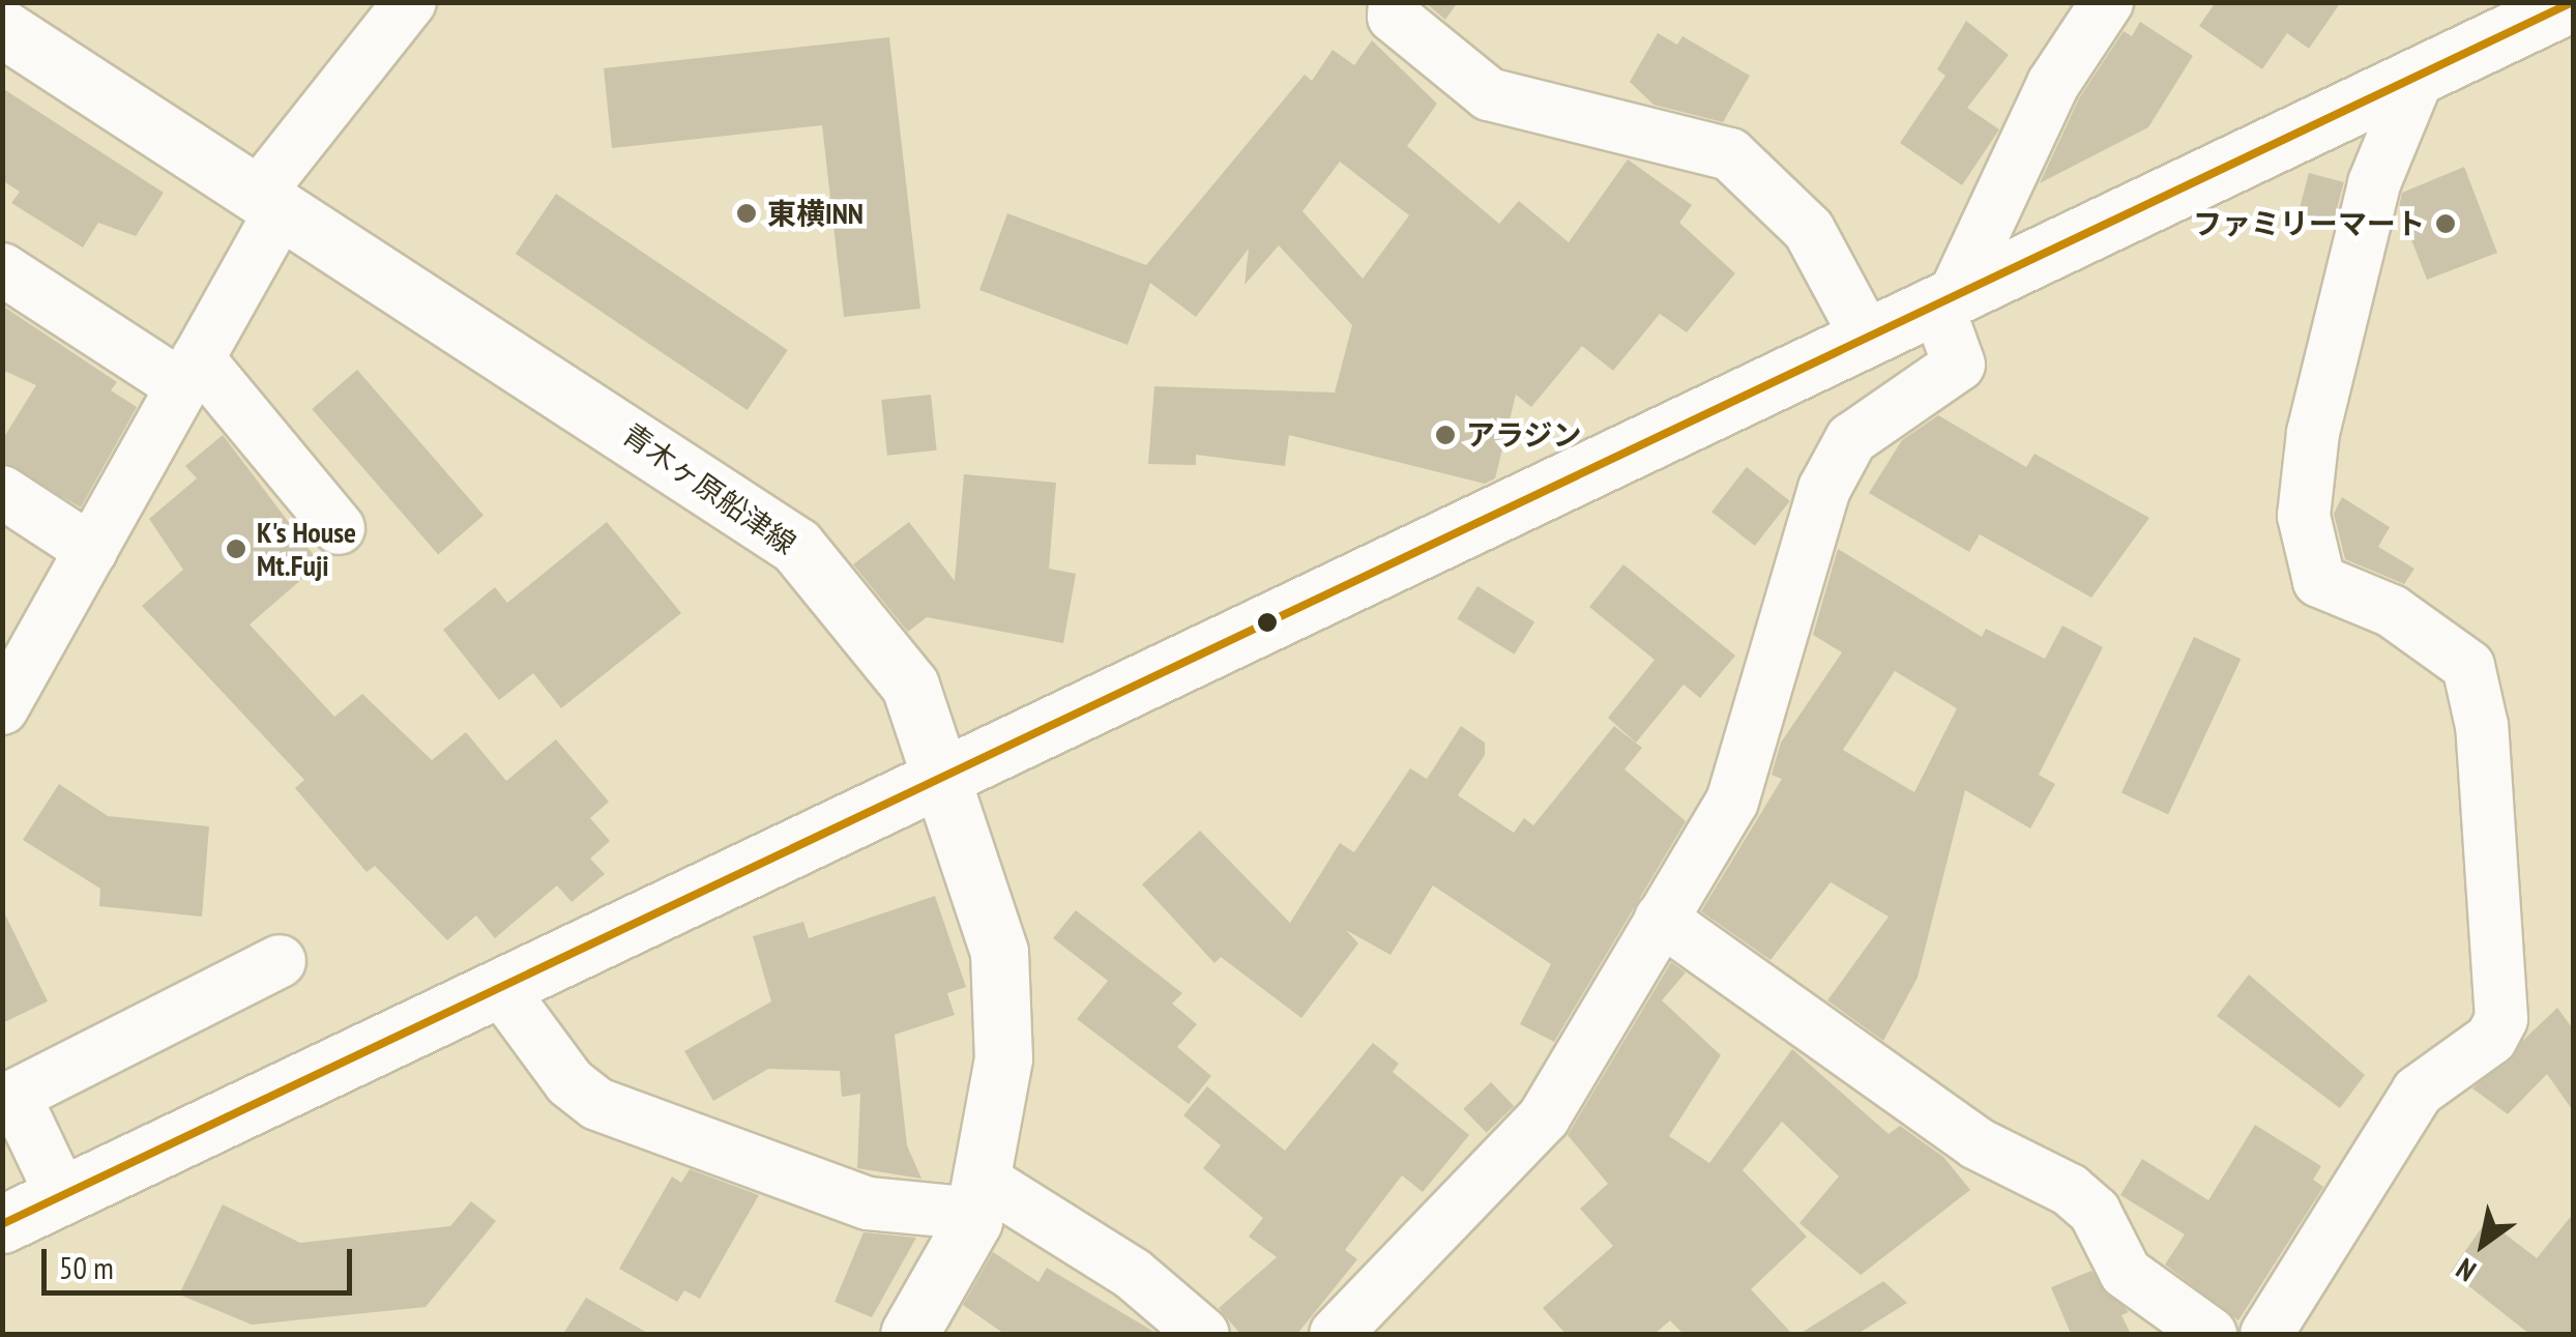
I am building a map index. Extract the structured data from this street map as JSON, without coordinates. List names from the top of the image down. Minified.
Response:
{"streets":{"main road":["青木ヶ原船津線"]},"places":["東横INN","ファミリーマート","アラジン","K's House Mt.Fuji"],"scale_bar":"50 m","north":"bottom left"}
